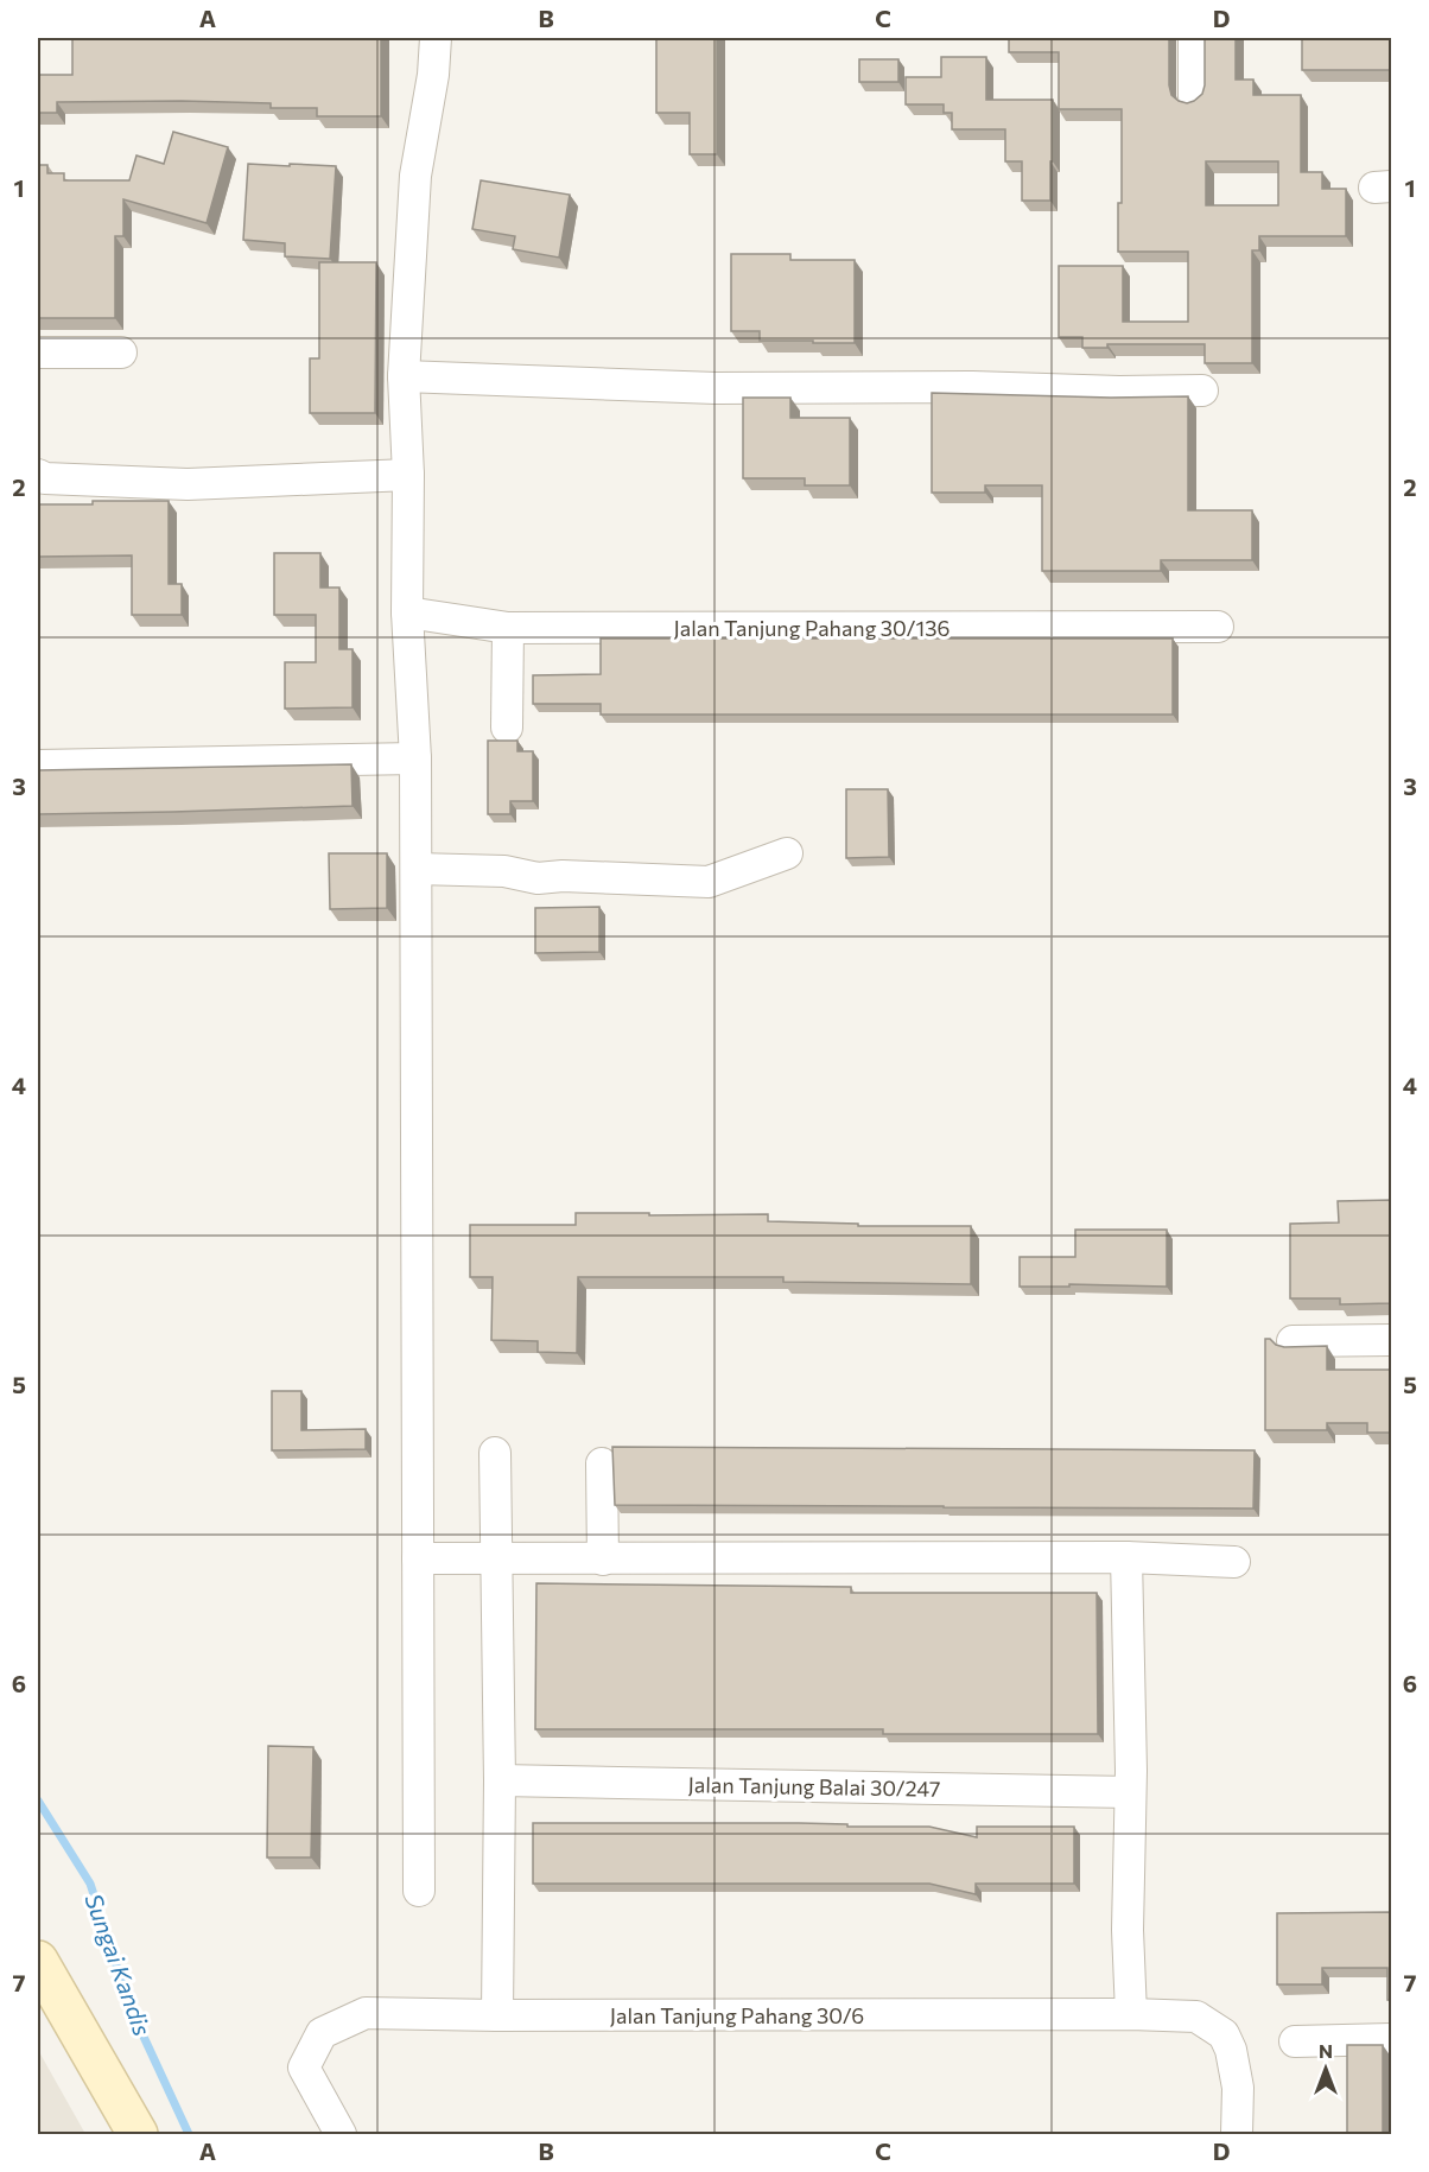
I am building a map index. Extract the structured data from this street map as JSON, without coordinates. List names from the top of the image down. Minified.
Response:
{"streets":{"street":["Jalan Tanjung Pahang 30/136","Jalan Tanjung Balai 30/247","Jalan Tanjung Pahang 30/6"]},"water":["Sungai Kandis"],"north":"top","grid":{"columns":["A","B","C","D"],"rows":["1","2","3","4","5","6","7"]}}
